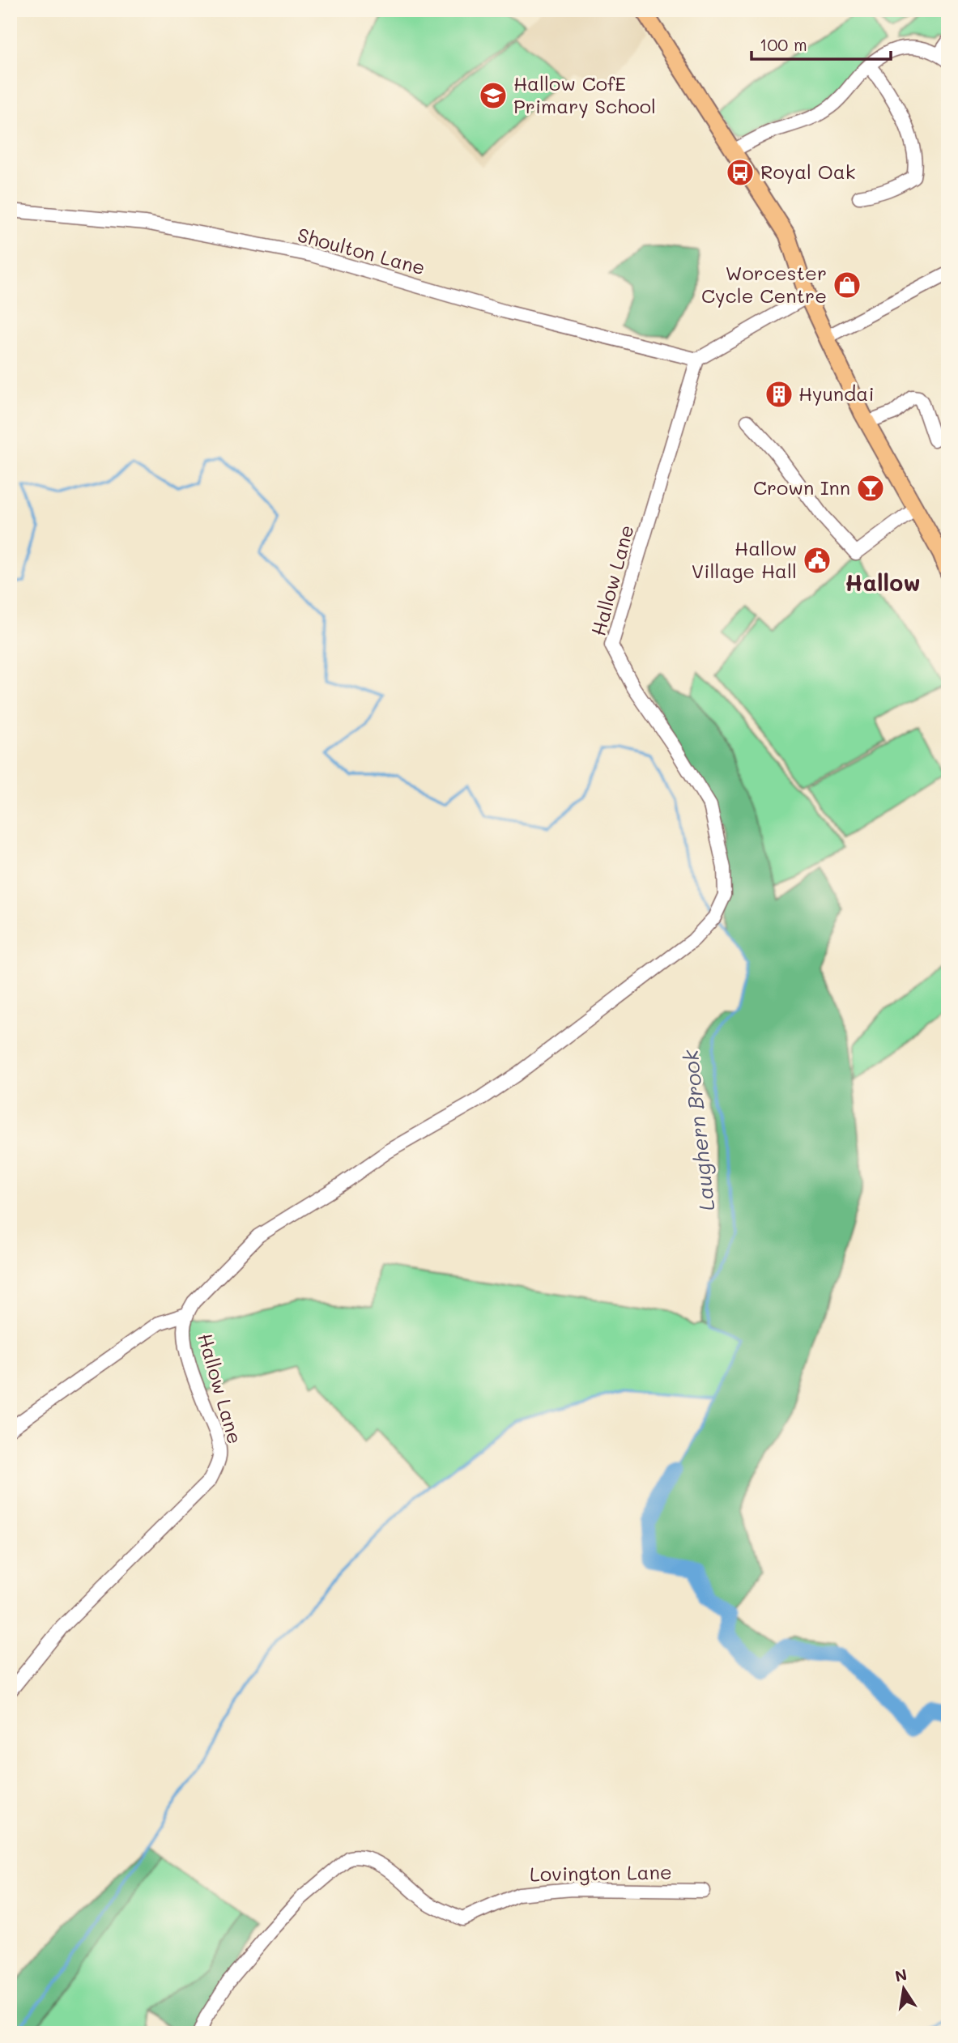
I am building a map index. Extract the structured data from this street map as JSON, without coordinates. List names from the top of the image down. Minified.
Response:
{"streets":{"street":["Shoulton Lane","Hallow Lane","Lovington Lane"]},"crossings":[["Shoulton Lane","Hallow Lane"]],"districts":["Hallow"],"water":["Laughern Brook"],"places":{"school or university":["Hallow CofE Primary School"],"bus stop":["Royal Oak"],"shop":["Worcester Cycle Centre"],"building":["Hyundai"],"bar":["Crown Inn"],"public building":["Hallow Village Hall"]},"scale_bar":"100 m","north":"top"}
